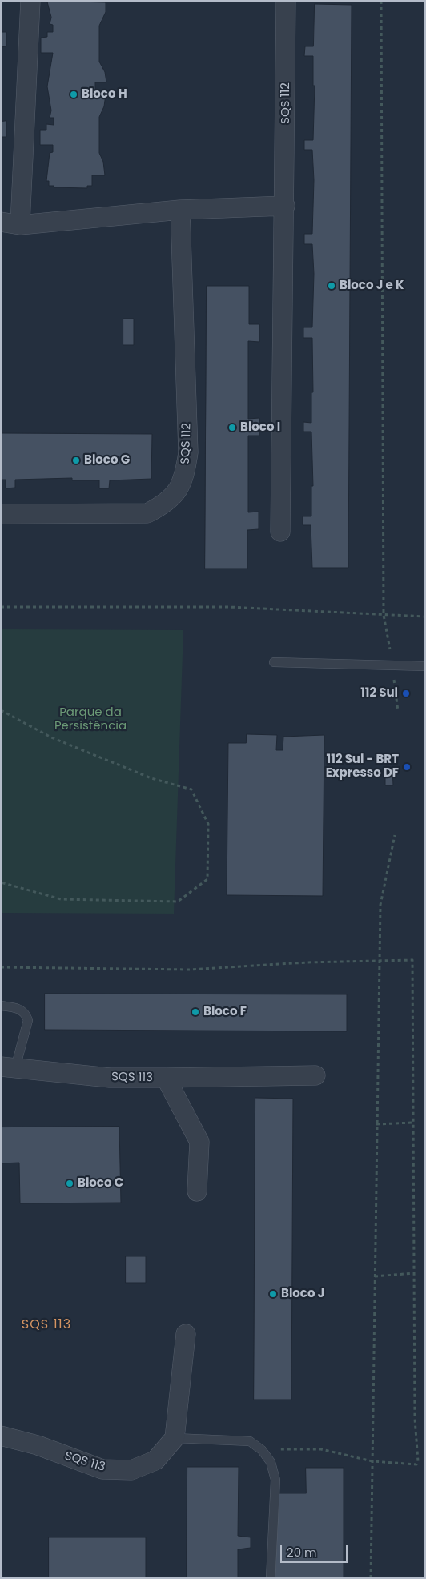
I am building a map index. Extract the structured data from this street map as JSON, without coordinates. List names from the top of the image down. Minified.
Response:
{"streets":{"street":["SQS 112","SQS 113"]},"districts":["SQS 113"],"parks":["Parque da Persistência"],"places":["Bloco H","Bloco J e K","Bloco I","Bloco G","112 Sul","112 Sul - BRT Expresso DF","Bloco F","Bloco C","Bloco J"],"scale_bar":"20 m"}
